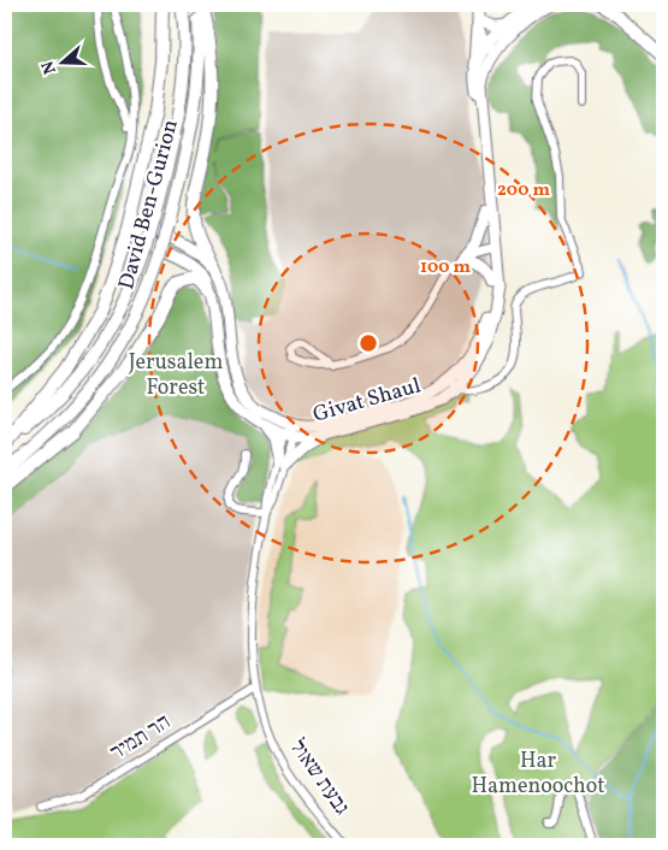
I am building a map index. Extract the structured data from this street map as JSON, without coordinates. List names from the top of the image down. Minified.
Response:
{"streets":{"main road":["David Ben-Gurion"],"street":["Givat Shaul","הר תמיר","גבעת שאול"]},"crossings":[["Givat Shaul","גבעת שאול"],["הר תמיר","גבעת שאול"]],"parks":["Jerusalem Forest","Har Hamenoochot"],"north":"left","rings":["200 m","100 m"]}
